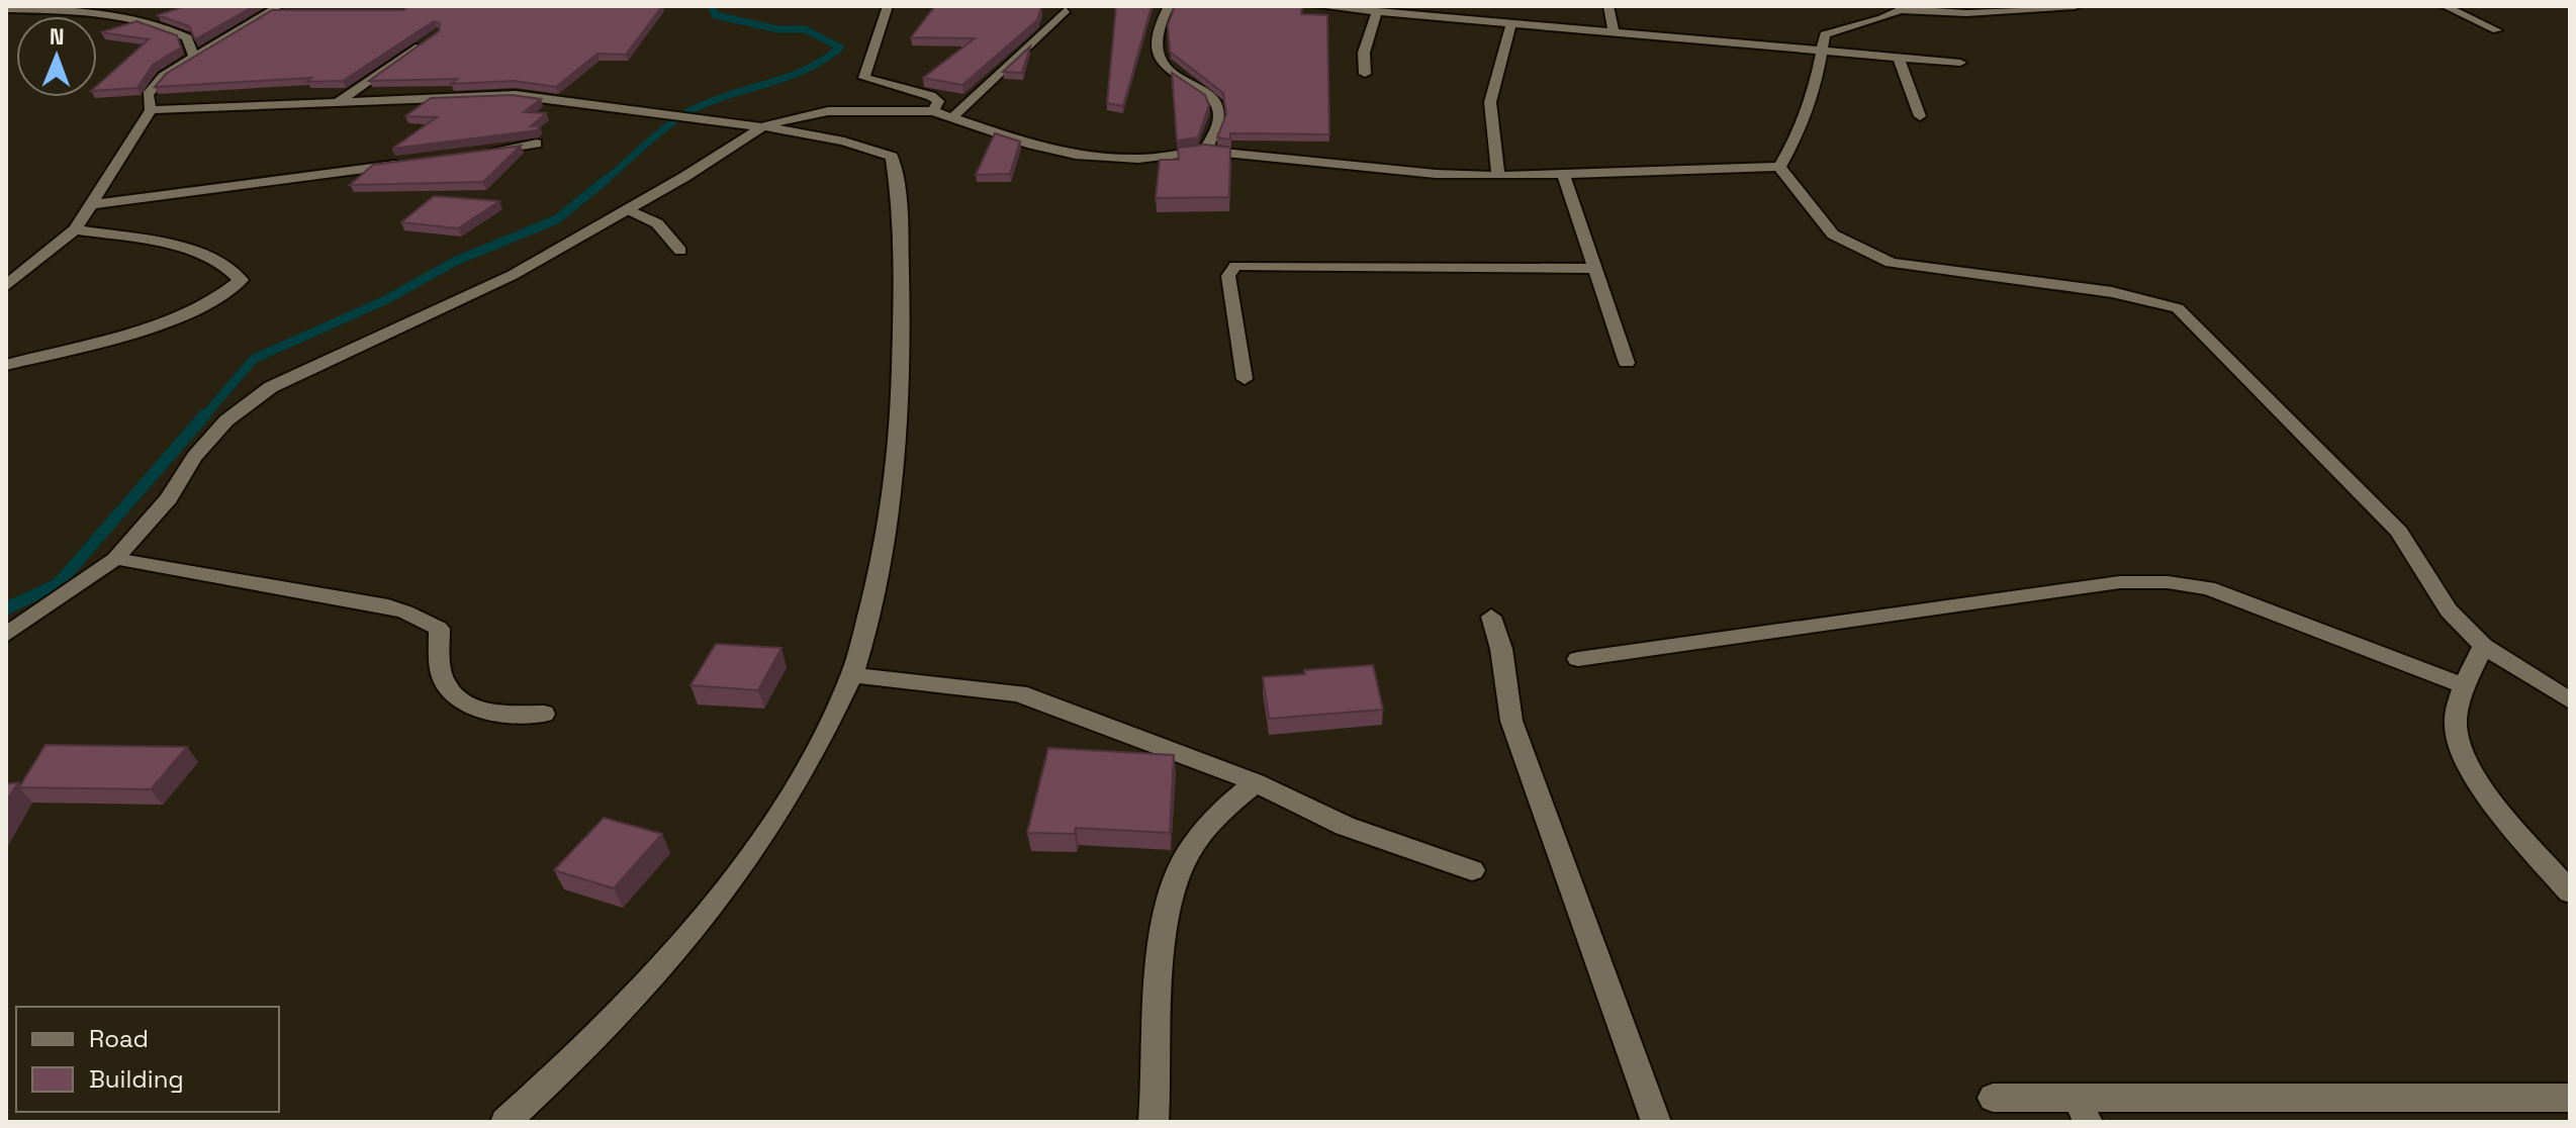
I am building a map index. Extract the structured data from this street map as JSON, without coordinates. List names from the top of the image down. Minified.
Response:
{"legend":["Road","Building"],"north":"top"}
